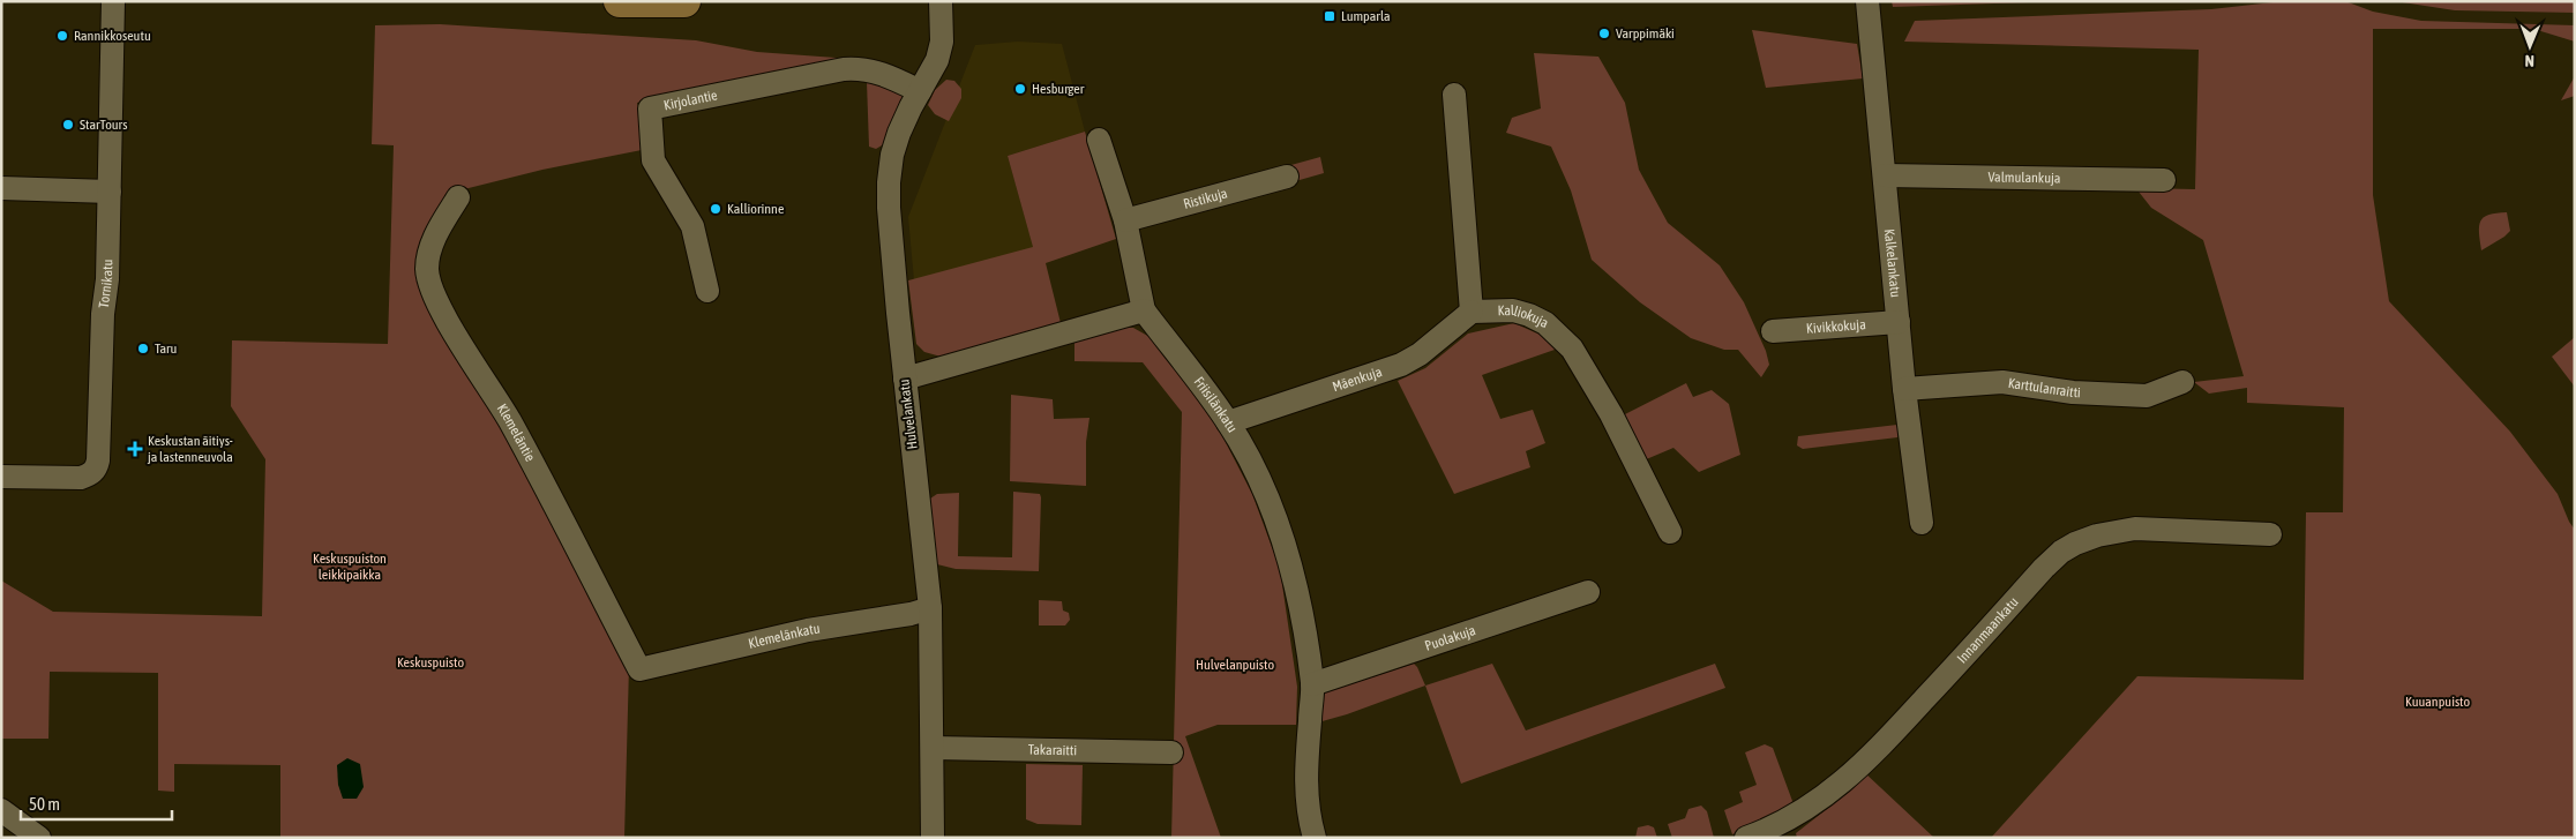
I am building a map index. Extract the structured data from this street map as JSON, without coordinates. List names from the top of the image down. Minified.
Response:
{"streets":{"street":["Kirjolantie","Valmulankuja","Ristikuja","Kalkelankatu","Tornikatu","Kalliokuja","Kivikkokuja","Mäenkuja","Karttulanraitti","Friisilänkatu","Hulvelankatu","Klemeläntie","Innanmaankatu","Klemelänkatu","Puolakuja","Takaraitti"]},"crossings":[["Kirjolantie","Hulvelankatu"],["Valmulankuja","Kalkelankatu"],["Kalkelankatu","Kivikkokuja"],["Kalkelankatu","Karttulanraitti"],["Kalliokuja","Mäenkuja"],["Mäenkuja","Friisilänkatu"],["Friisilänkatu","Puolakuja"],["Hulvelankatu","Klemelänkatu"],["Hulvelankatu","Takaraitti"],["Klemeläntie","Klemelänkatu"]],"parks":["Keskuspuiston leikkipaikka","Keskuspuisto","Hulvelanpuisto","Kuuanpuisto"],"places":{"transit":["Lumparla"],"other":["Varppimäki","Rannikkoseutu","Hesburger","StarTours","Kalliorinne","Taru"],"health":["Keskustan äitiys- ja lastenneuvola"]},"scale_bar":"50 m","north":"bottom"}
